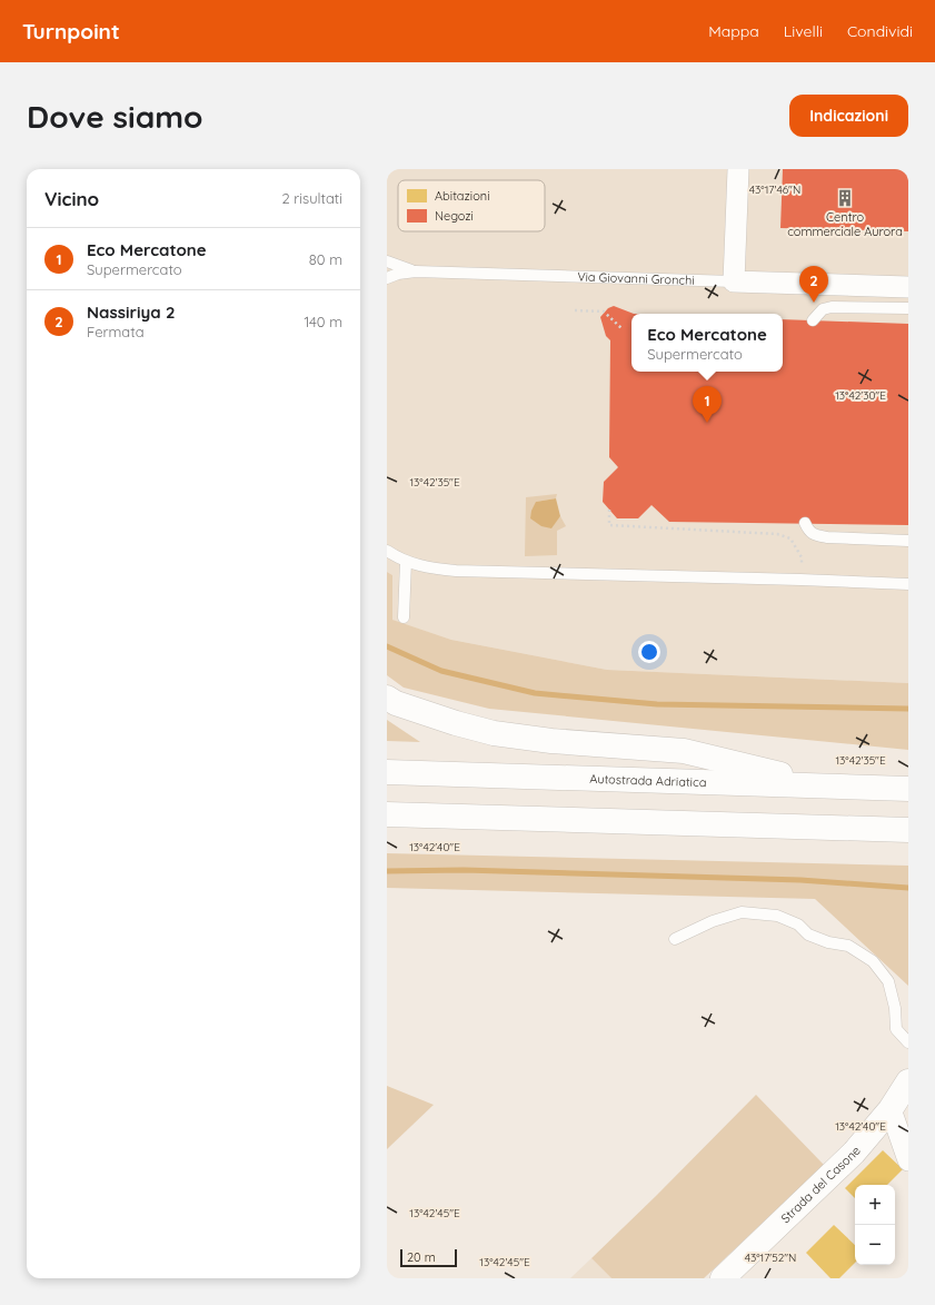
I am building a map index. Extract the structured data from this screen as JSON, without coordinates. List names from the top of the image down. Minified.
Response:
{"streets":{"main road":["Autostrada Adriatica","Strada del Casone"],"street":["Via Giovanni Gronchi"]},"places":{"building":["Centro commerciale Aurora"]},"legend":["Abitazioni","Negozi"],"scale_bar":"20 m","page":{"header":"Turnpoint","nav":["Mappa","Livelli","Condividi"],"buttons":"Indicazioni","title":"Dove siamo","heading":["Vicino","2 risultati"],"list":[{"mark":"1","name":"Eco Mercatone","note":"Supermercato","value":"80 m"},{"mark":"2","name":"Nassiriya 2","note":"Fermata","value":"140 m"}],"pins":["2","1"],"popup":["Eco Mercatone","Supermercato"],"map_buttons":["+","−"],"scale":"20 m"},"coordinates":["43°17'46\"N","13°42'30\"E","13°42'35\"E","13°42'40\"E","13°42'45\"E","43°17'52\"N"]}
